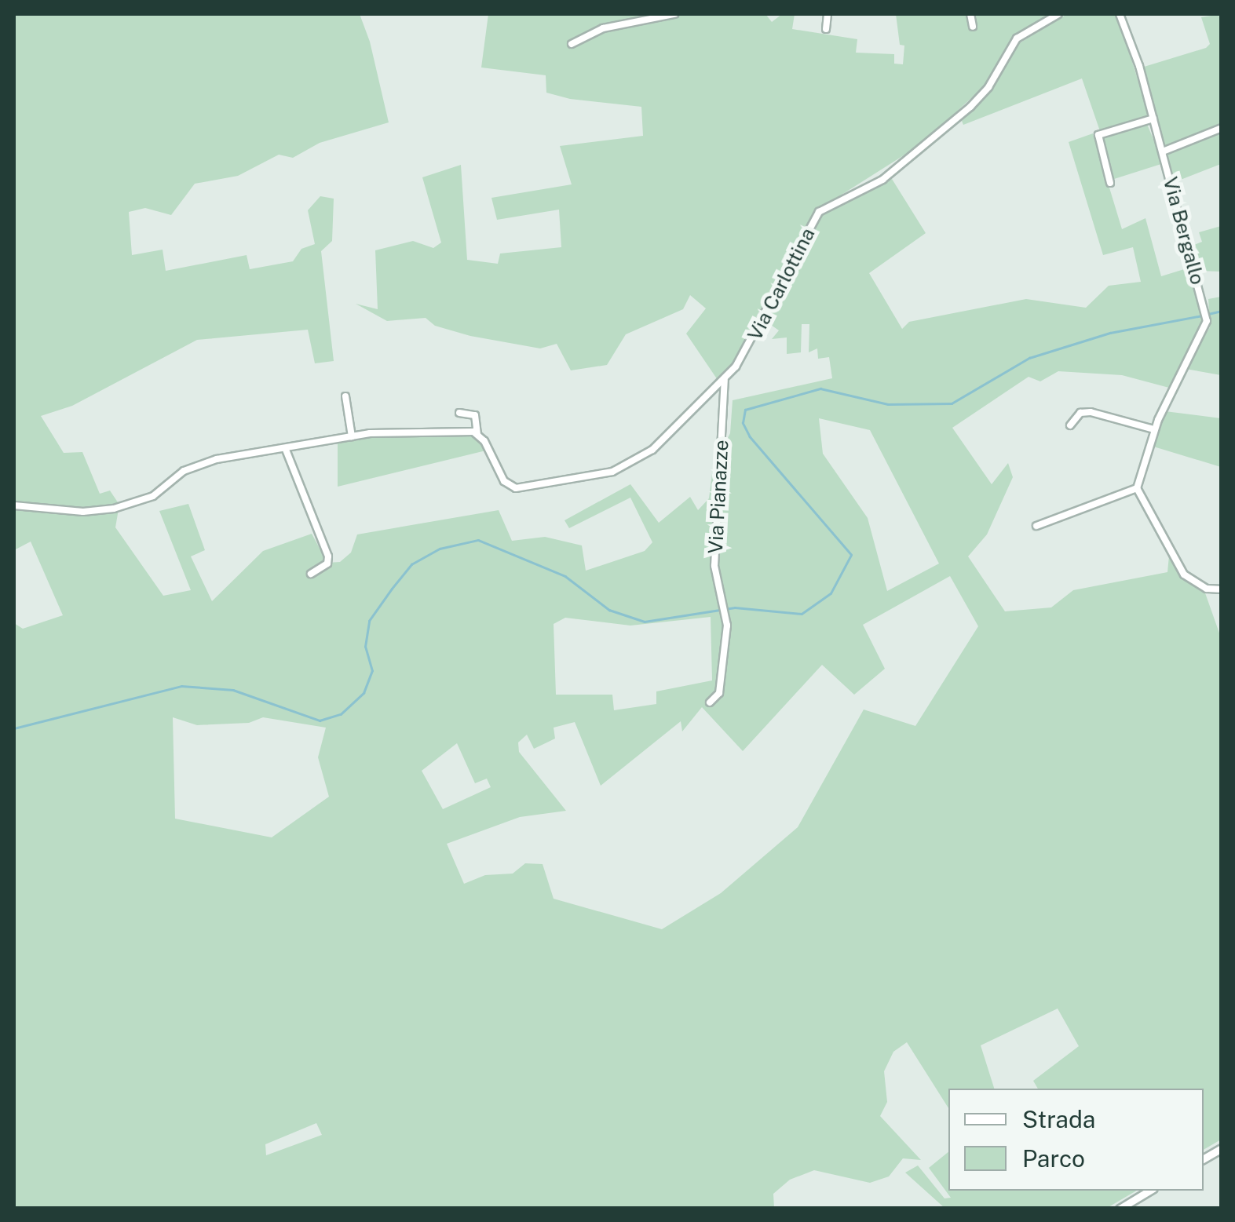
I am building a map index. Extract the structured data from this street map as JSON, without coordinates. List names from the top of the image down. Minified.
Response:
{"streets":{"street":["Via Bergallo","Via Carlottina","Via Pianazze"]},"crossings":[["Via Carlottina","Via Pianazze"]],"legend":["Strada","Parco"]}
